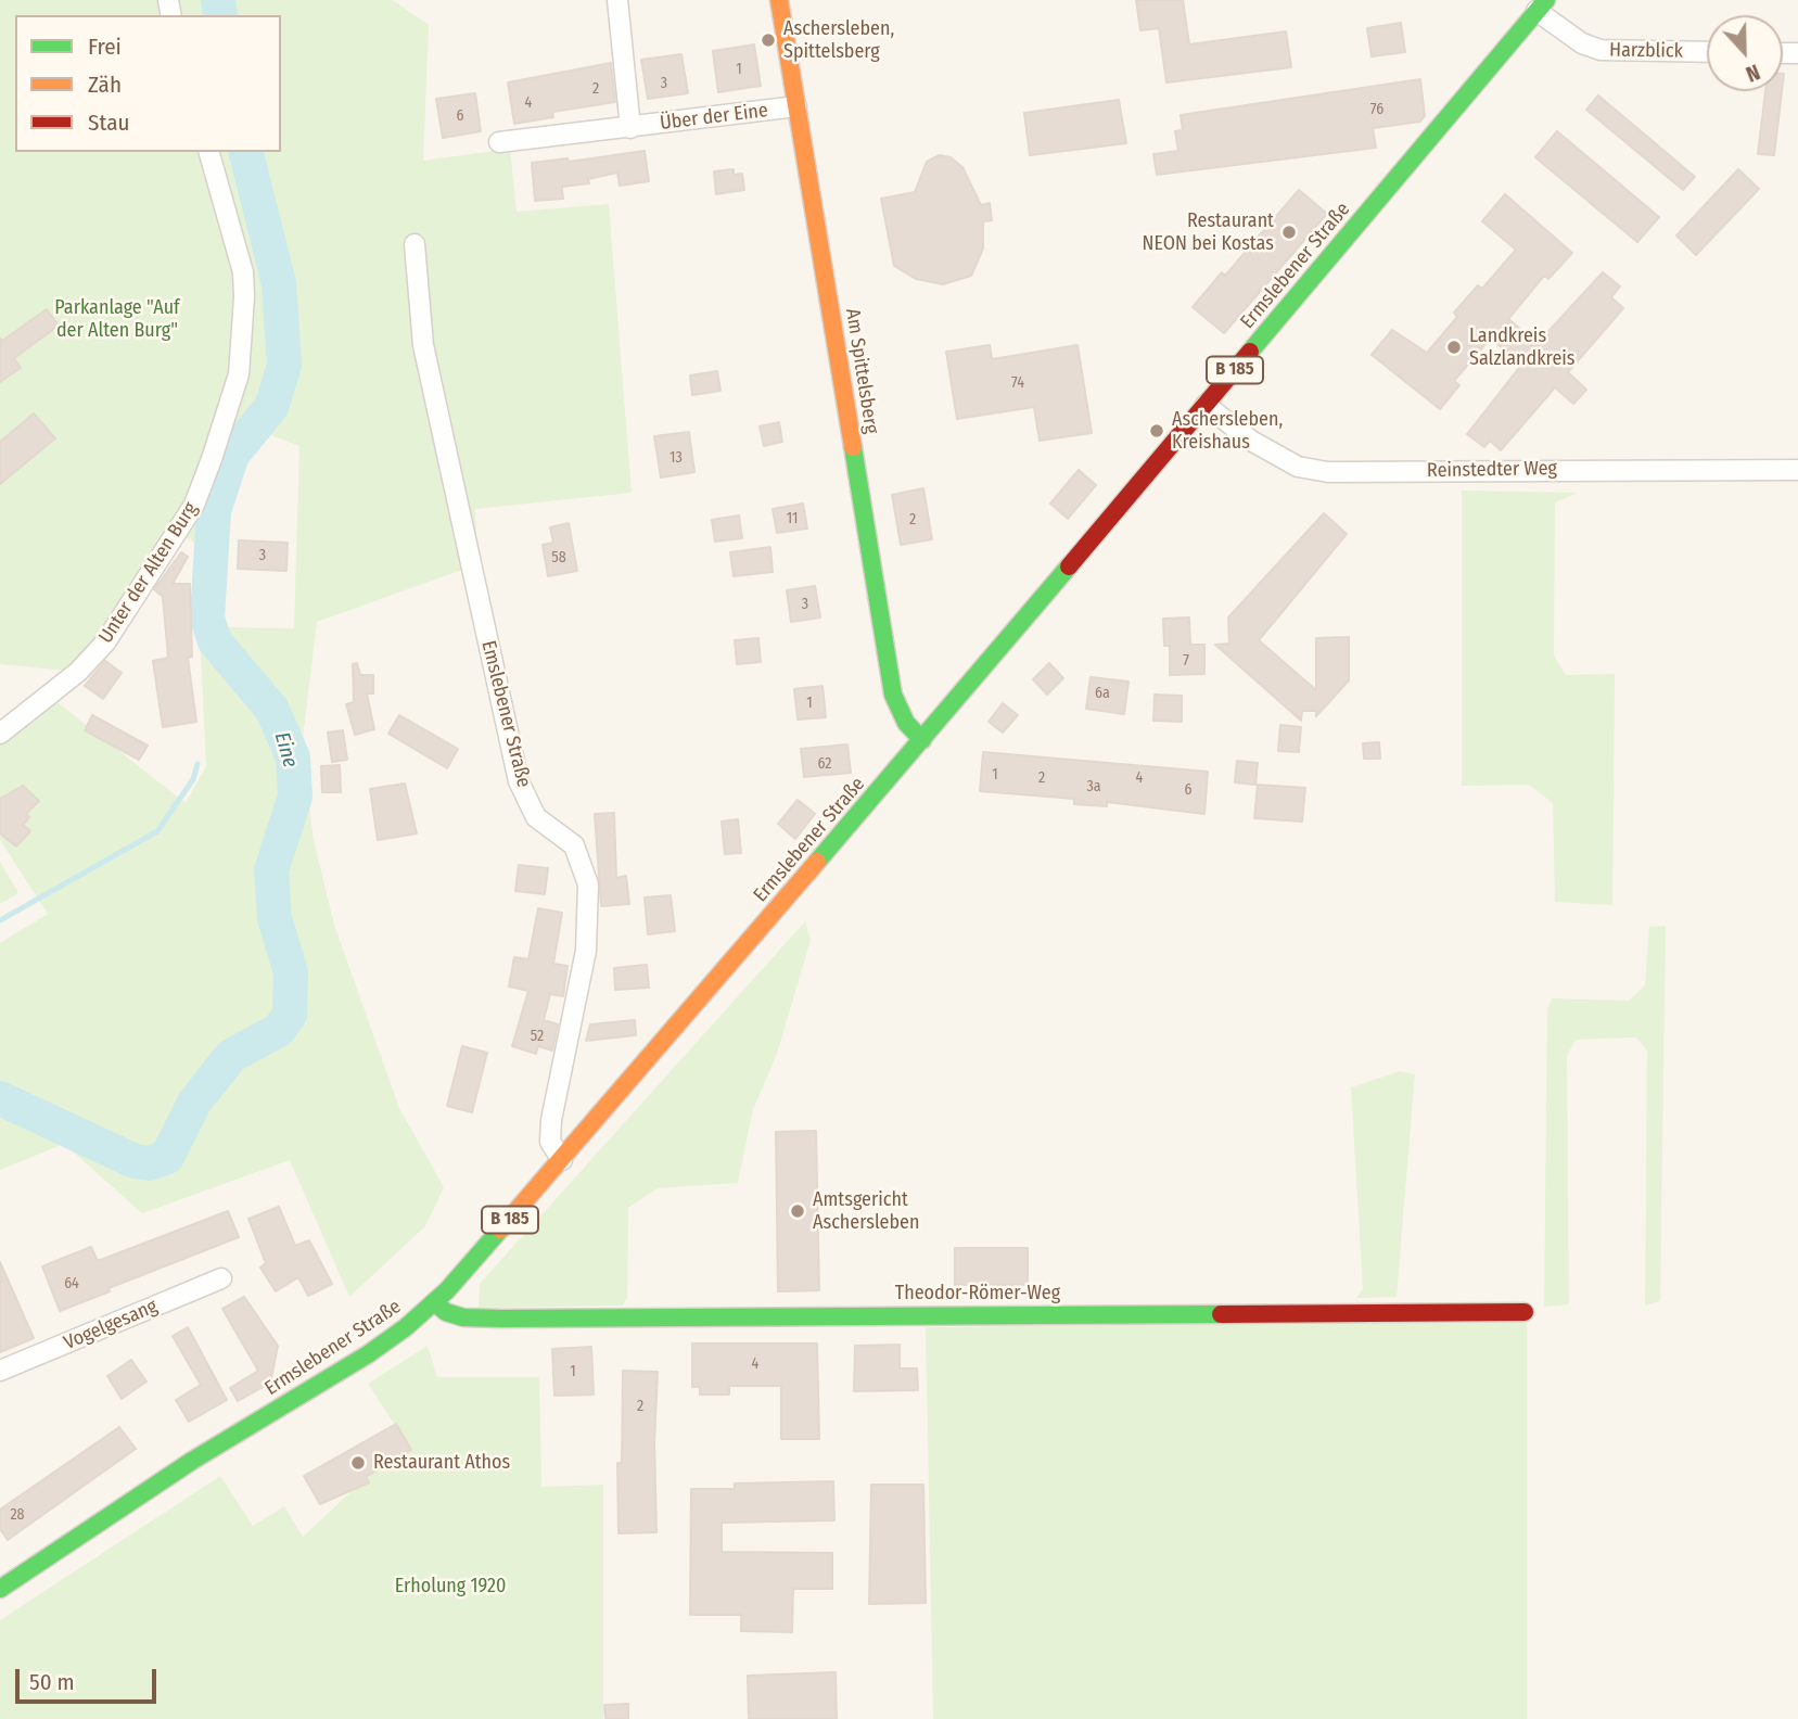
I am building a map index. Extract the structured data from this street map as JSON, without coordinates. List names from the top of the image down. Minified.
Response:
{"streets":{"main road":["Ermslebener Straße","B 185","Am Spittelsberg","Theodor-Römer-Weg"],"street":["Harzblick","Über der Eine","Reinstedter Weg","Unter der Alten Burg","Emslebener Straße","Vogelgesang"]},"crossings":[["Harzblick","Ermslebener Straße"],["Über der Eine","Am Spittelsberg"],["Ermslebener Straße","Am Spittelsberg"],["Ermslebener Straße","Reinstedter Weg"],["Ermslebener Straße","Emslebener Straße"],["Ermslebener Straße","Theodor-Römer-Weg"]],"water":["Eine"],"parks":["Parkanlage \"Auf der Alten Burg\"","Erholung 1920"],"places":["Aschersleben, Spittelsberg","Restaurant NEON bei Kostas","Landkreis Salzlandkreis","Aschersleben, Kreishaus","Amtsgericht Aschersleben","Restaurant Athos"],"house_numbers":["1","3","2","4","76","6","74","13","11","2","3","58","3","7","6a","1","62","1","2","4","3a","6","52","64","4","1","2","28"],"legend":["Frei","Zäh","Stau"],"scale_bar":"50 m","north":"bottom"}
